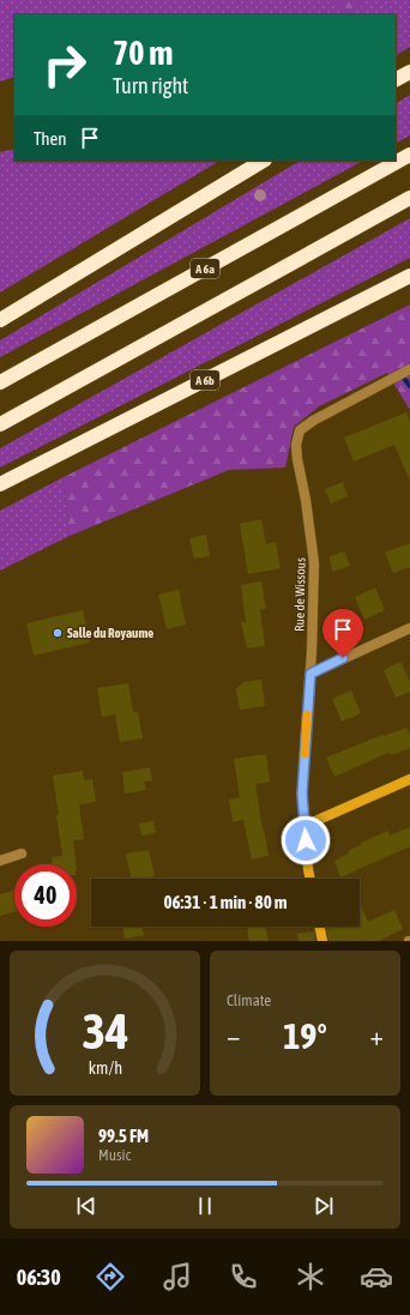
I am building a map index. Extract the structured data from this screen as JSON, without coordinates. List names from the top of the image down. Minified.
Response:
{"streets":{"highway":["A 6a","A 6b"],"street":["Rue de Wissous"]},"places":["Salle du Royaume"],"page":{"turn":["70 m","Turn right"],"then":"Then","limit":"40","trip":"06:31 · 1 min · 80 m","tile":"Climate","heat":["−","19°","+"],"song":["99.5 FM","Music"],"tabs":"06:30","gauge":["34","km/h"]}}
